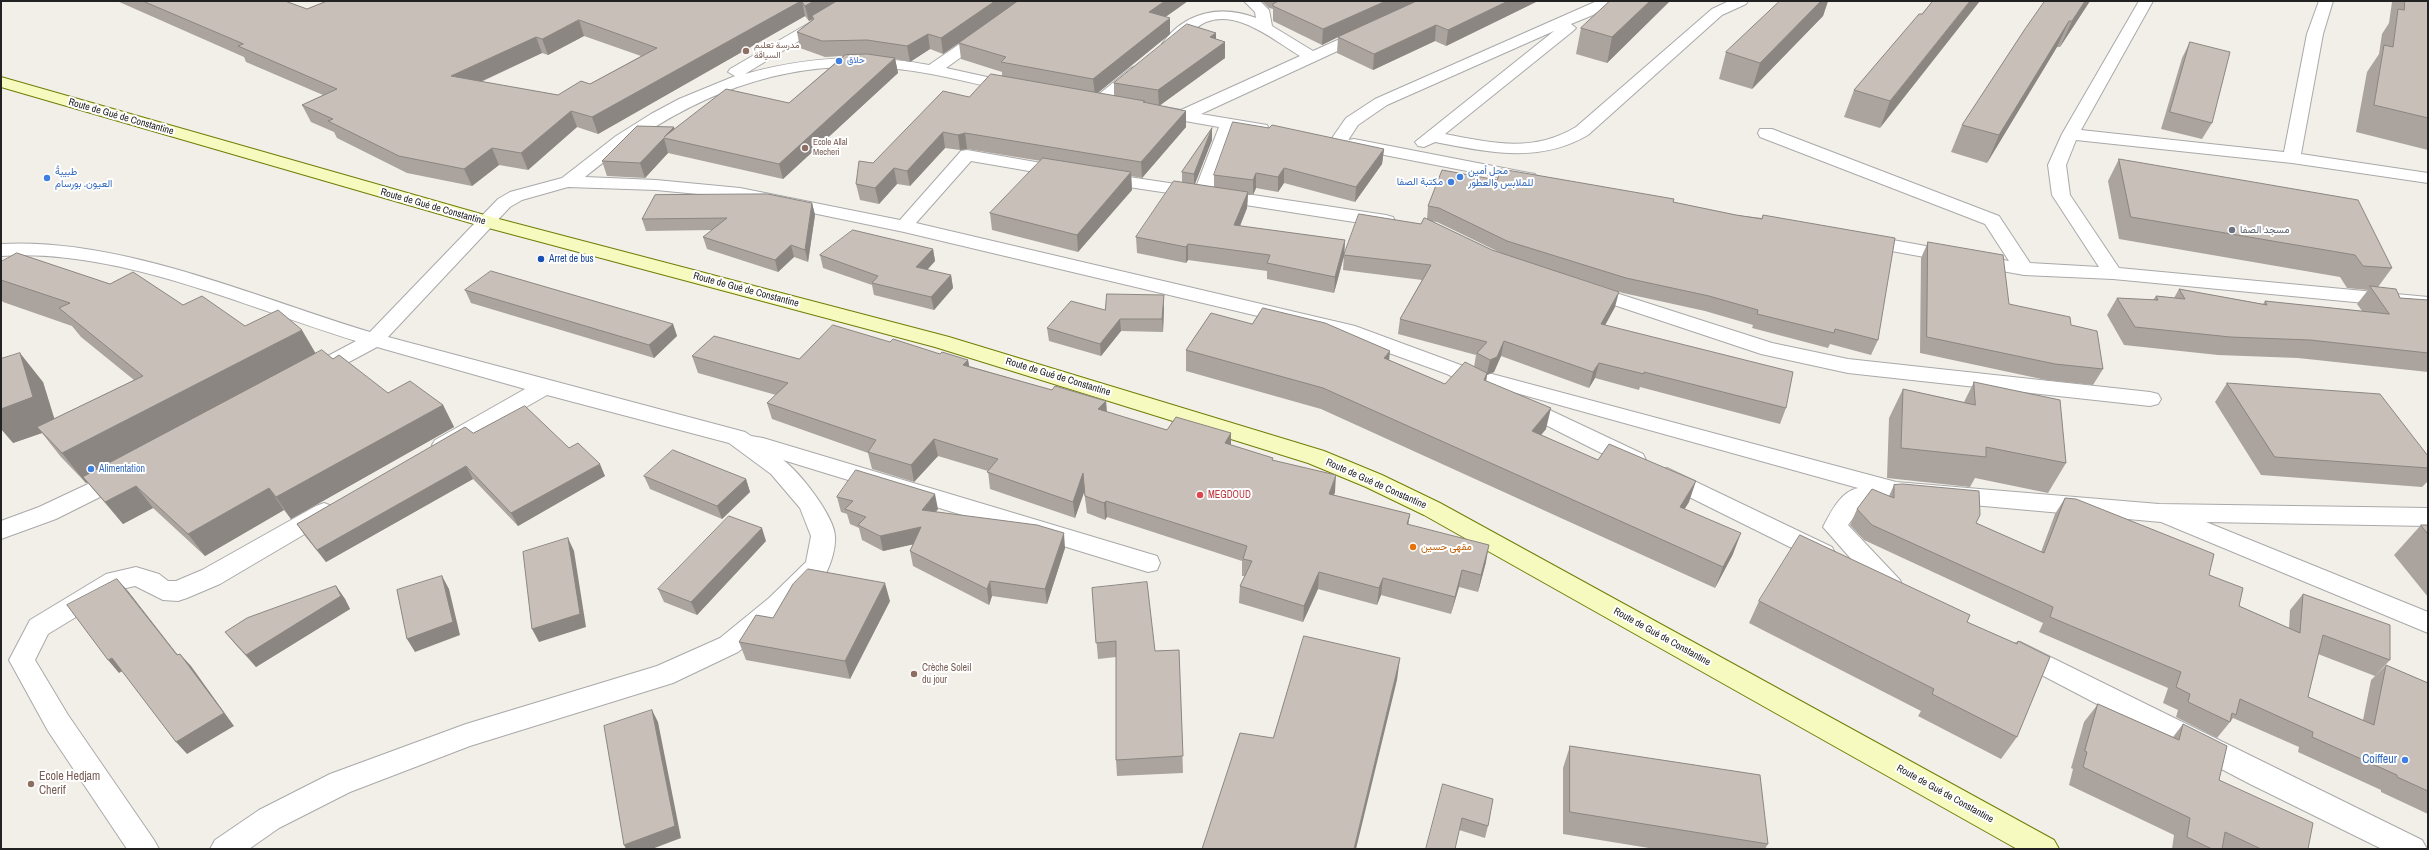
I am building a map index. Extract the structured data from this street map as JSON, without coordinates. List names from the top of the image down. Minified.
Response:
{"streets":{"main road":["Route de Gué de Constantine"]},"places":["مدرسة تعليم السياقة","حلاق","Ecole Allal Mecheri","محل أمين للملابس والعطور","طبيبةُ العيون. بورسام","مكتبة الصفا","مسجد الصفا","Arret de bus","Alimentation","MEGDOUD","مقهى حسين","Crèche Soleil du jour","Coiffeur","Ecole Hedjam Cherif"]}
